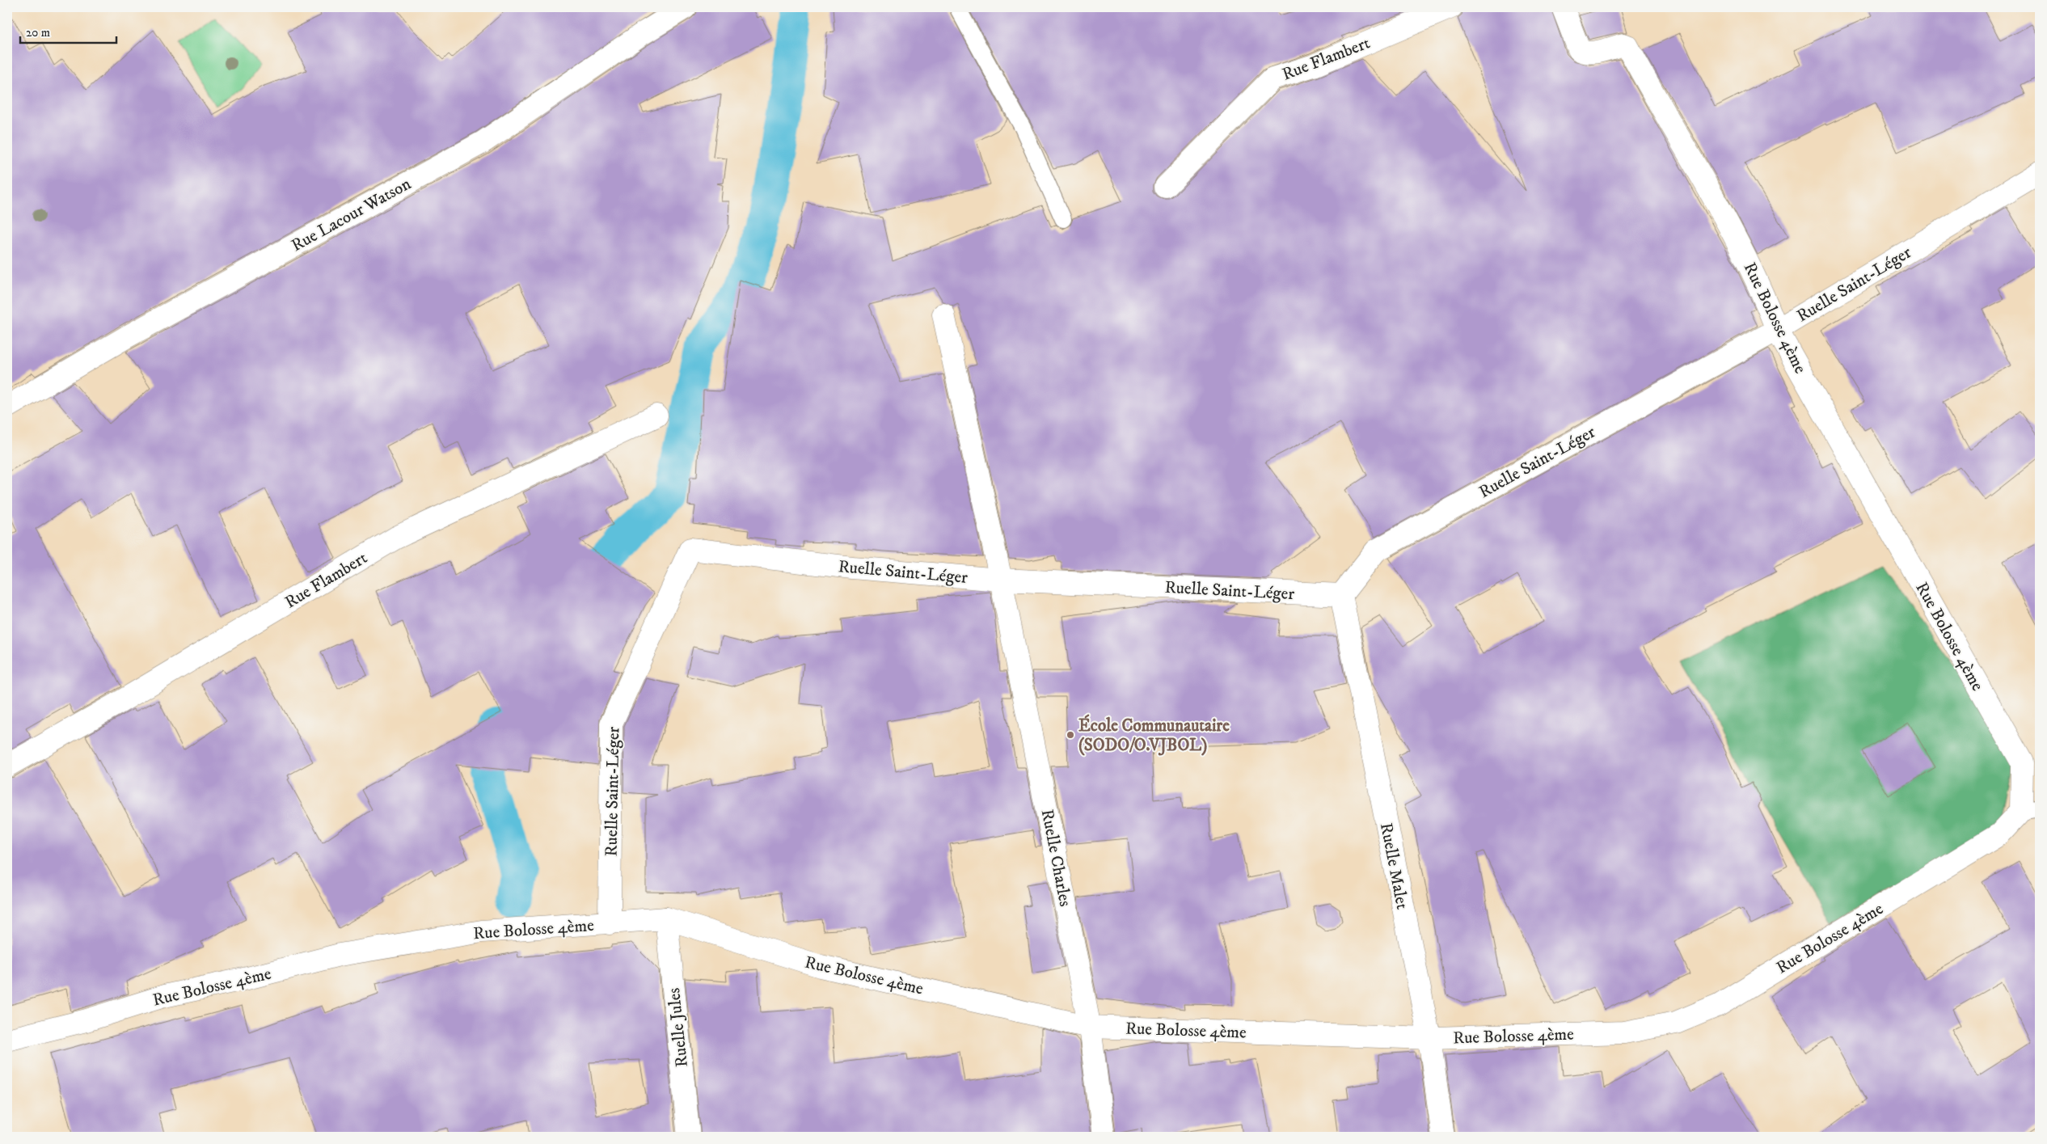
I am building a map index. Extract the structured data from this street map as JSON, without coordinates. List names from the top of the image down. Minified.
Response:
{"streets":{"street":["Rue Flambert","Rue Lacour Watson","Ruelle Saint-Léger","Rue Bolosse 4ème","Ruelle Charles","Ruelle Malet","Ruelle Jules"]},"crossings":[["Ruelle Saint-Léger","Rue Bolosse 4ème"],["Ruelle Saint-Léger","Ruelle Charles"],["Ruelle Saint-Léger","Ruelle Malet"],["Rue Bolosse 4ème","Ruelle Charles"],["Rue Bolosse 4ème","Ruelle Malet"],["Rue Bolosse 4ème","Ruelle Jules"]],"places":["École Communautaire (SODO/O.VJBOL)"],"scale_bar":"20 m"}
